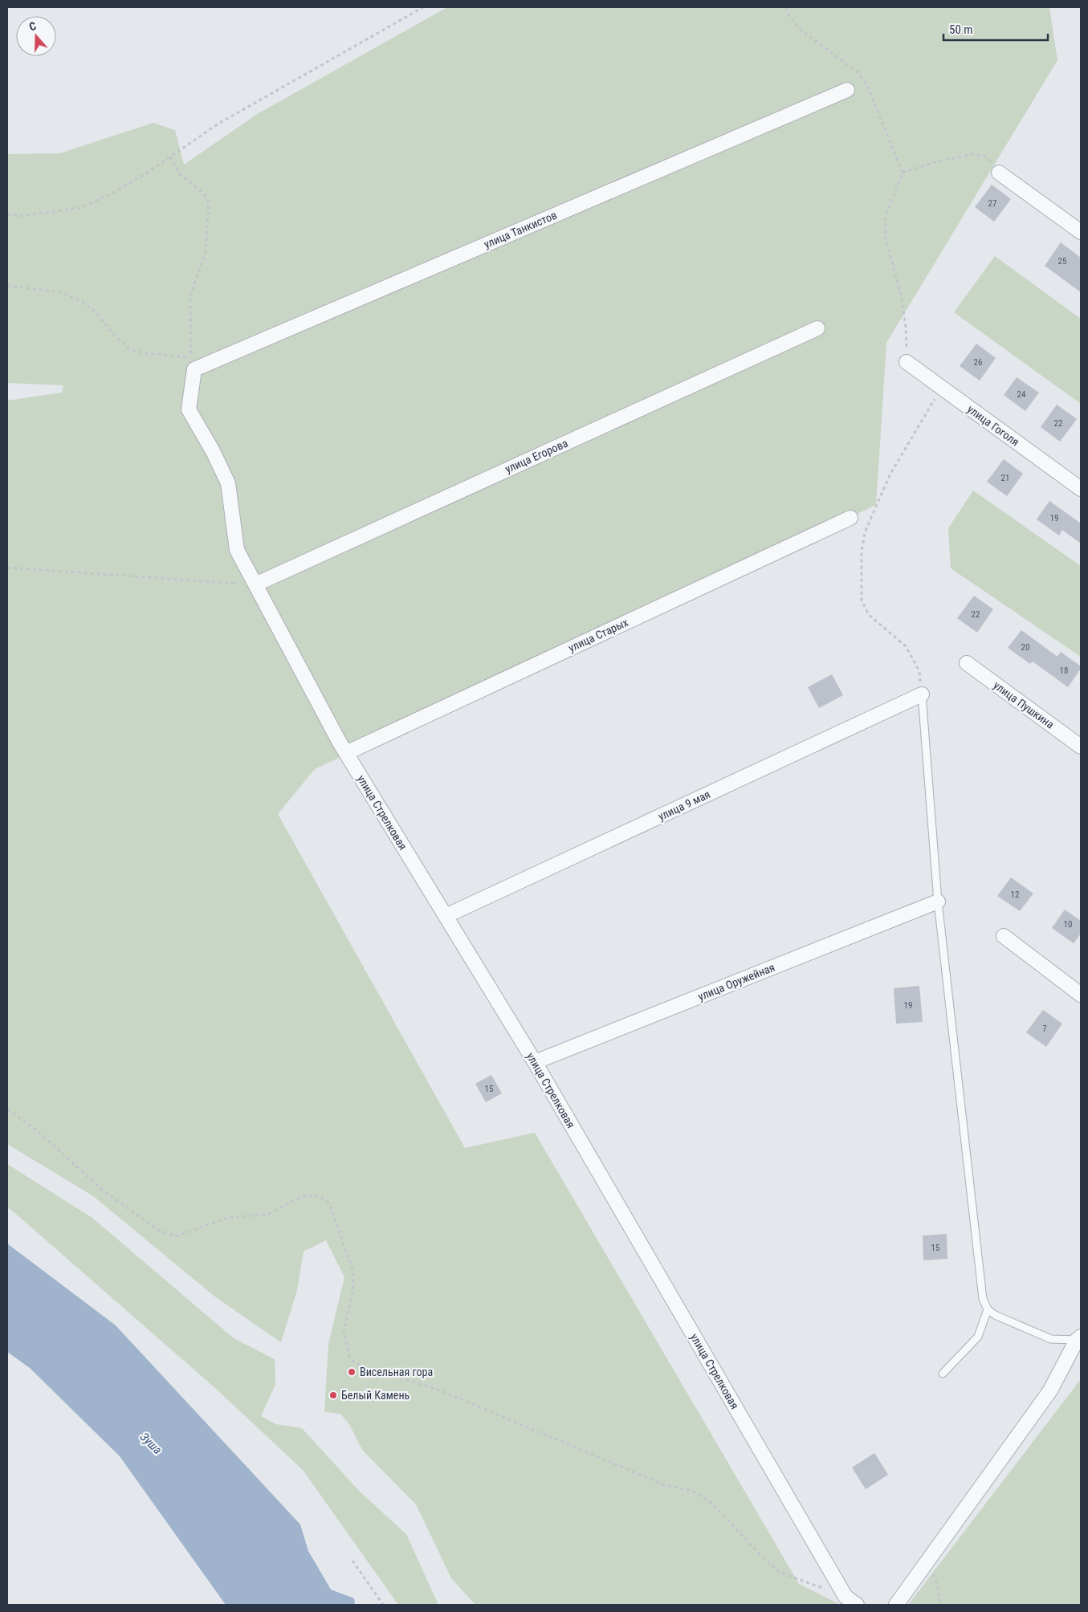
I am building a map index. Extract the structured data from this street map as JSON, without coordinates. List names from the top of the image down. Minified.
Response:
{"streets":{"street":["улица Танкистов","улица Гоголя","улица Егорова","улица Старых","улица Пушкина","улица 9 мая","улица Стрелковая","улица Оружейная"]},"crossings":[["улица Танкистов","улица Стрелковая"],["улица Егорова","улица Стрелковая"],["улица Старых","улица Стрелковая"],["улица 9 мая","улица Стрелковая"],["улица Стрелковая","улица Оружейная"]],"water":["Зуша"],"places":["Висельная гора","Белый Камень"],"house_numbers":["27","25","26","24","22","21","19","22","20","18","12","10","19","7","15","15"],"scale_bar":"50 m","north":"top"}
